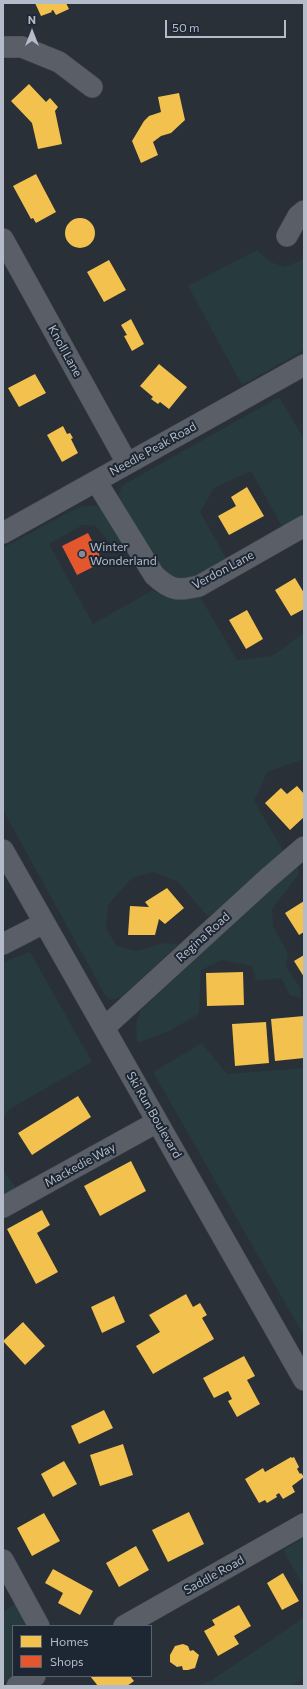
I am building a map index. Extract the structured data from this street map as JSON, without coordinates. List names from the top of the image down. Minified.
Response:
{"streets":{"street":["Knoll Lane","Needle Peak Road","Verdon Lane","Regina Road","Ski Run Boulevard","Mackedie Way","Saddle Road"]},"crossings":[["Knoll Lane","Needle Peak Road"],["Needle Peak Road","Verdon Lane"],["Regina Road","Ski Run Boulevard"],["Ski Run Boulevard","Mackedie Way"]],"places":["Winter Wonderland"],"legend":["Homes","Shops"],"scale_bar":"50 m","north":"top"}
